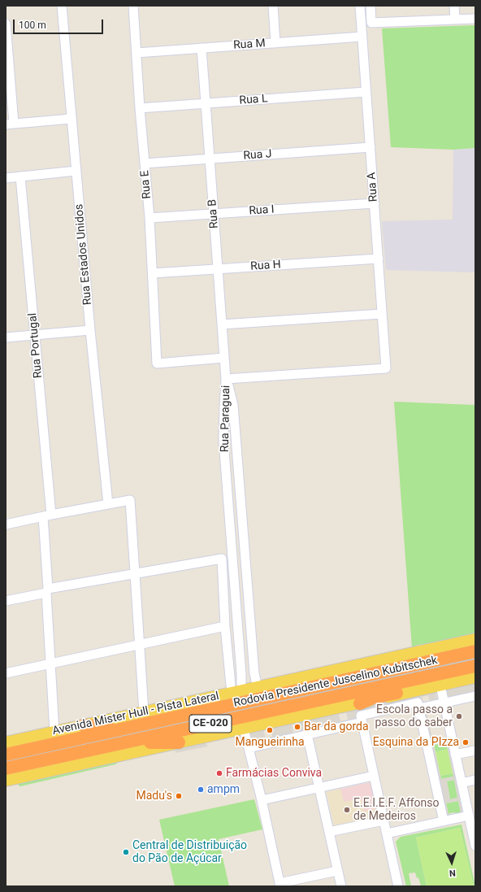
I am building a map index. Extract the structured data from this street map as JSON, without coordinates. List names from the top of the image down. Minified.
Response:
{"streets":{"highway":["Rodovia Presidente Juscelino Kubitschek","CE-020"],"main road":["Avenida Mister Hull - Pista Lateral"],"street":["Rua M","Rua L","Rua J","Rua E","Rua A","Rua I","Rua B","Rua Estados Unidos","Rua H","Rua Portugal","Rua Paraguai"]},"crossings":[["Rua M","Rua E"],["Rua M","Rua A"],["Rua M","Rua B"],["Rua L","Rua E"],["Rua L","Rua A"],["Rua L","Rua B"],["Rua J","Rua E"],["Rua J","Rua A"],["Rua J","Rua B"],["Rua E","Rua I"],["Rua E","Rua B"],["Rua E","Rua H"],["Rua A","Rua I"],["Rua A","Rua B"],["Rua A","Rua H"],["Rua A","Rua Paraguai"],["Rua I","Rua B"],["Rua B","Rua H"],["Rua B","Rua Paraguai"],["Rua Portugal","Avenida Mister Hull - Pista Lateral"],["Rua Paraguai","Avenida Mister Hull - Pista Lateral"]],"places":["Escola passo a passo do saber","Bar da gorda","Mangueirinha","Esquina da PIzza","Farmácias Conviva","ampm","Madu's","E.E.I.E.F. Affonso de Medeiros","Central de Distribuição do Pão de Açúcar"],"scale_bar":"100 m","north":"bottom"}
